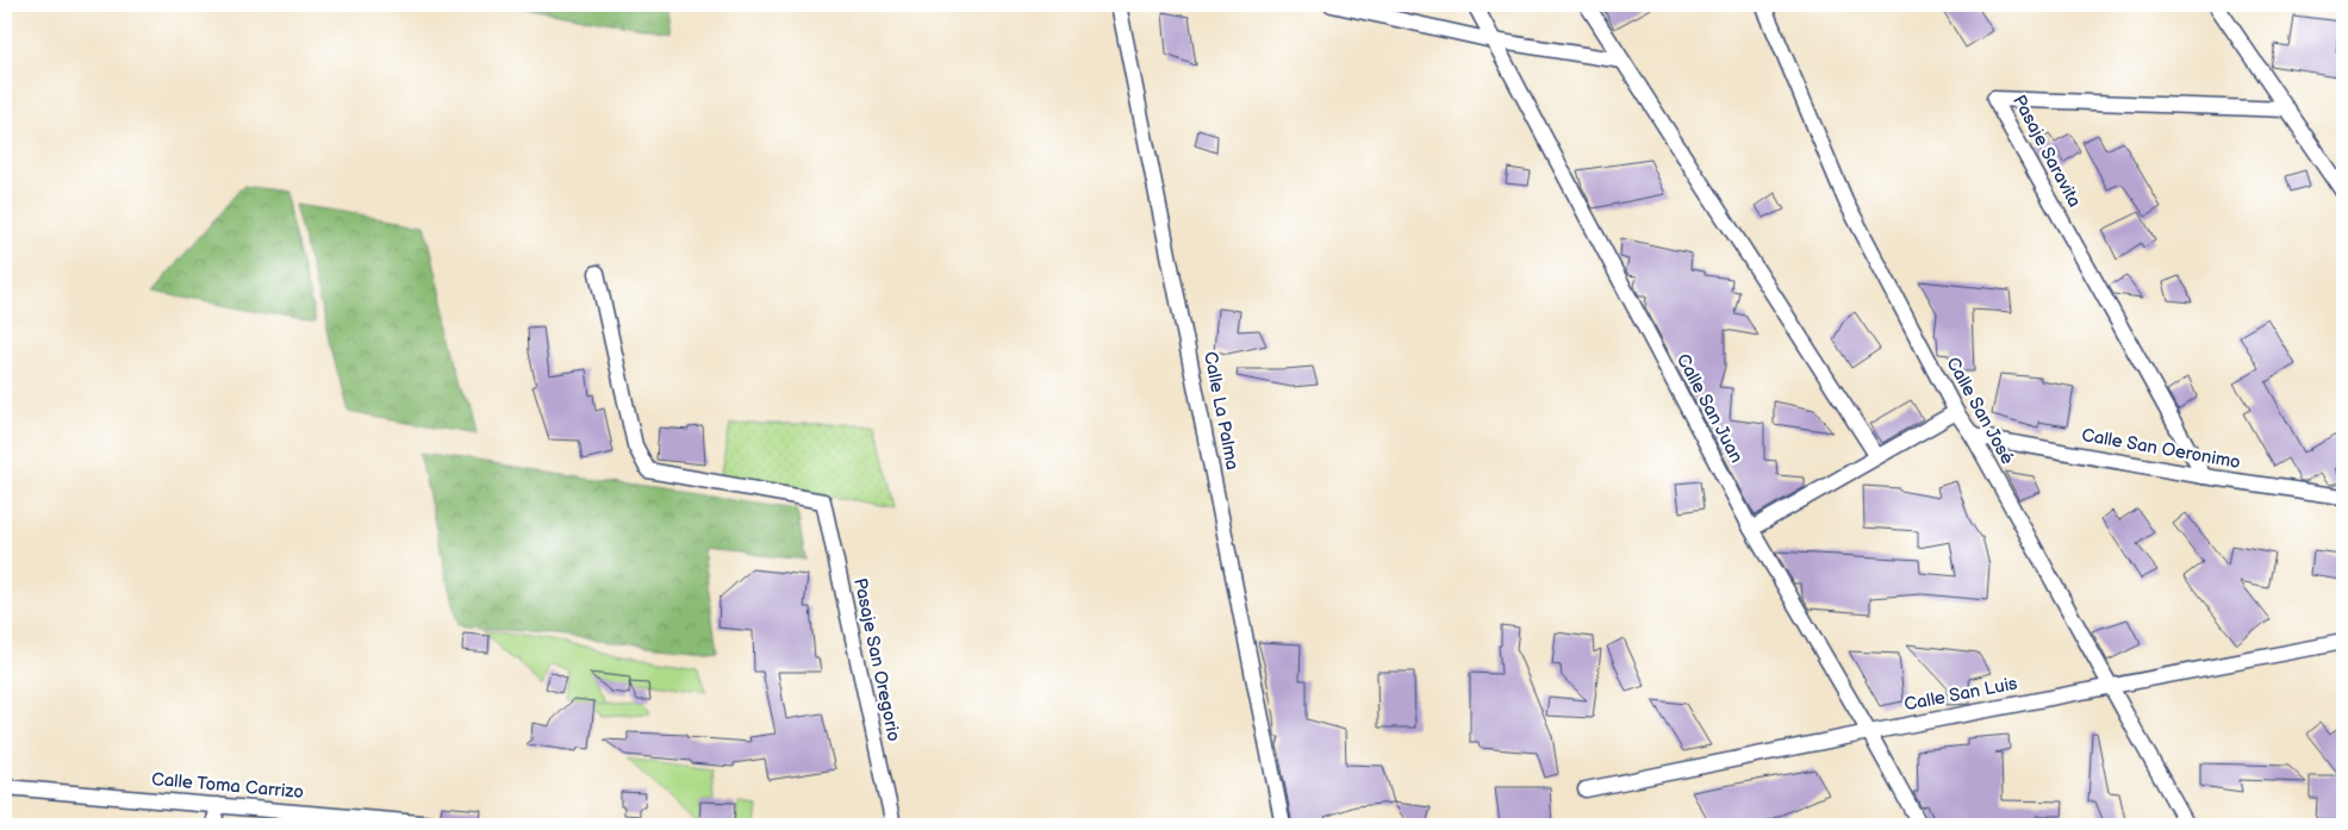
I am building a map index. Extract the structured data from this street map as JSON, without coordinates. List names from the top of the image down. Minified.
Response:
{"streets":{"street":["Pasaje Saravita","Calle San Juan","Calle La Palma","Calle San José","Calle San Oeronimo","Pasaje San Oregorio","Calle San Luis","Calle Toma Carrizo"]},"crossings":[["Pasaje Saravita","Calle San Oeronimo"],["Calle San Juan","Calle San Luis"],["Calle San José","Calle San Oeronimo"],["Calle San José","Calle San Luis"]]}
